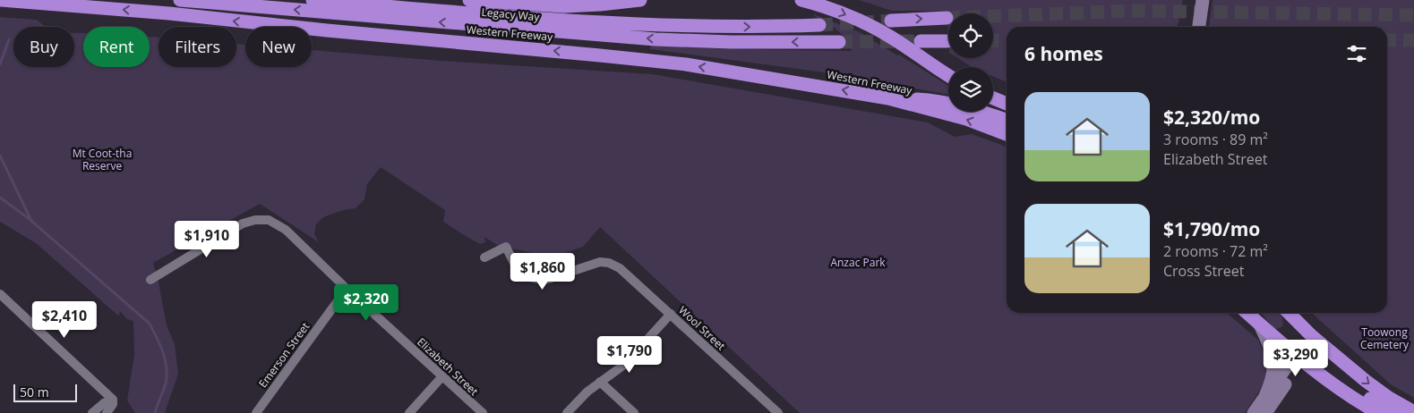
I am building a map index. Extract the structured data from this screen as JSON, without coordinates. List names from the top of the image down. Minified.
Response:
{"streets":{"highway":["Legacy Way","Western Freeway"],"street":["Wool Street","Emerson Street","Elizabeth Street"]},"crossings":[["Emerson Street","Elizabeth Street"]],"parks":["Mt Coot-tha Reserve","Anzac Park","Toowong Cemetery"],"scale_bar":"50 m","page":{"chip":["Buy","Rent","Filters","New"],"heading":"6 homes","list":[{"name":"$2,320/mo","note":"3 rooms · 89 m² · Elizabeth Street"},{"name":"$1,790/mo","note":"2 rooms · 72 m² · Cross Street"}],"price":["$1,910","$1,860","$2,320","$2,410","$1,790","$3,290"],"scale":"50 m"}}
